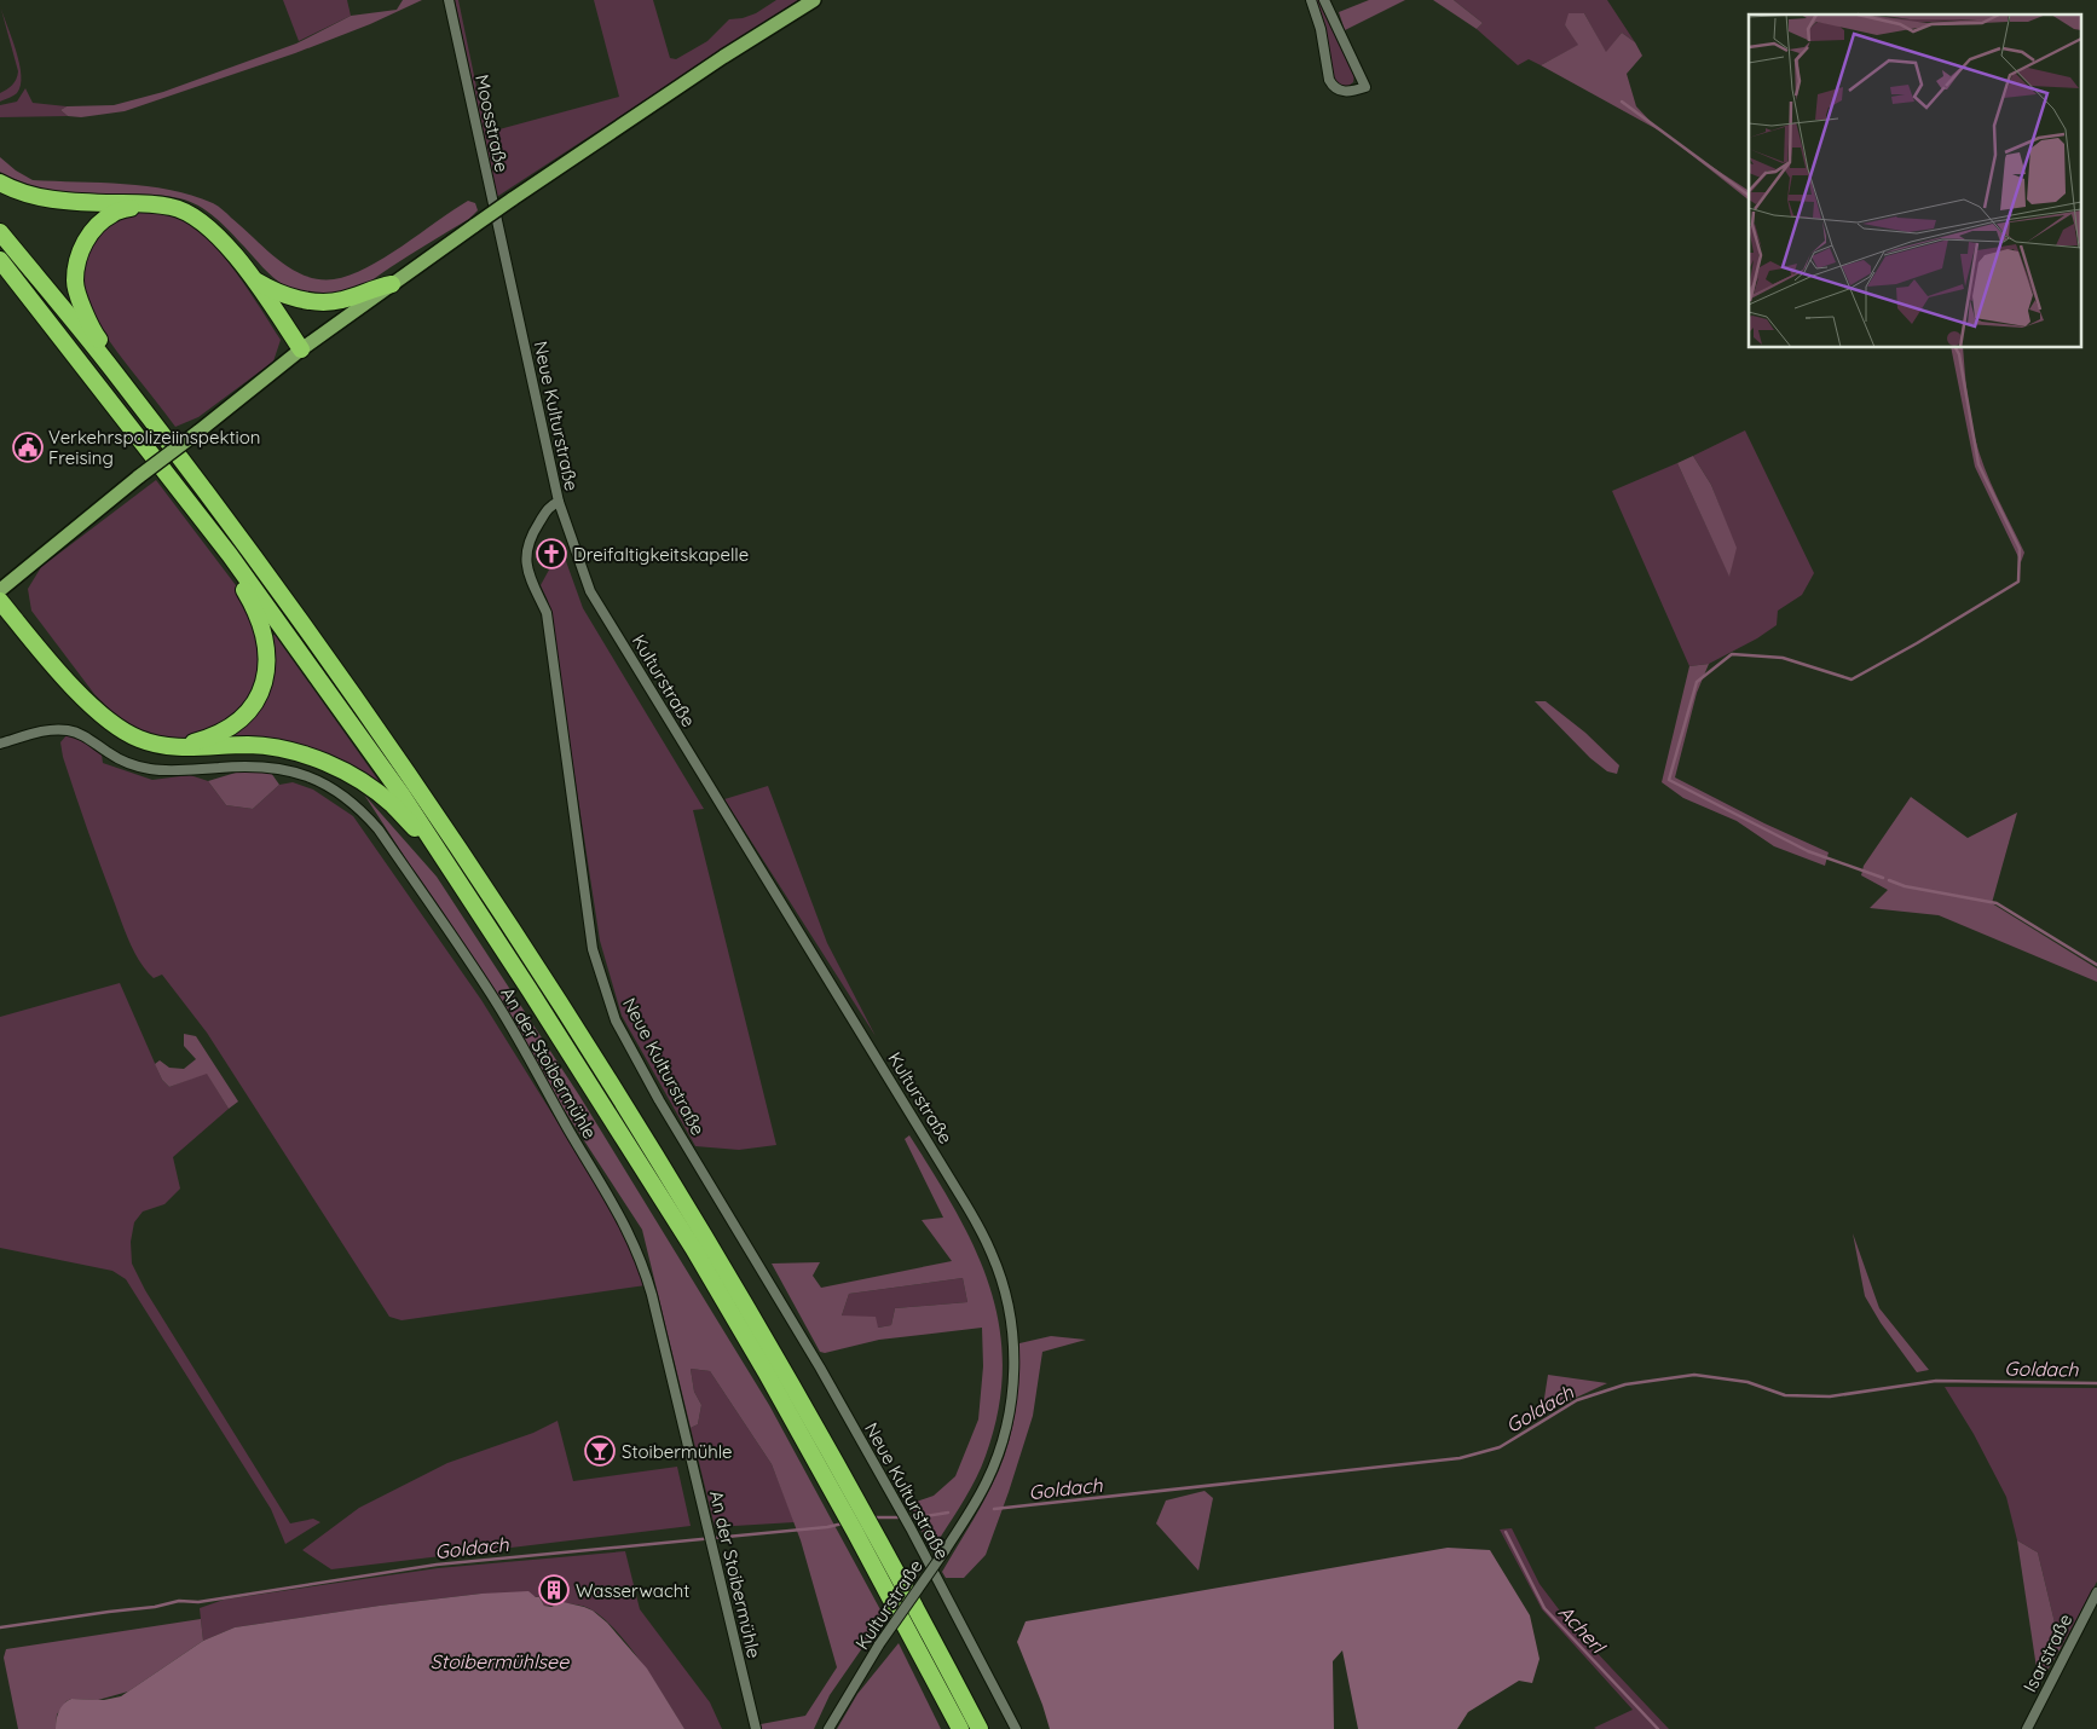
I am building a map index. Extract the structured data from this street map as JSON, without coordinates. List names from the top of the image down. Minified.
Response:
{"streets":{"street":["Moosstraße","Neue Kulturstraße","Kulturstraße","An der Stoibermühle","Isarstraße"]},"crossings":[["Moosstraße","Neue Kulturstraße"],["Neue Kulturstraße","Kulturstraße"]],"water":["Goldach","Acherl","Stoibermühlsee"],"places":{"public building":["Verkehrspolizeiinspektion Freising"],"church":["Dreifaltigkeitskapelle"],"bar":["Stoibermühle"],"building":["Wasserwacht"]}}
